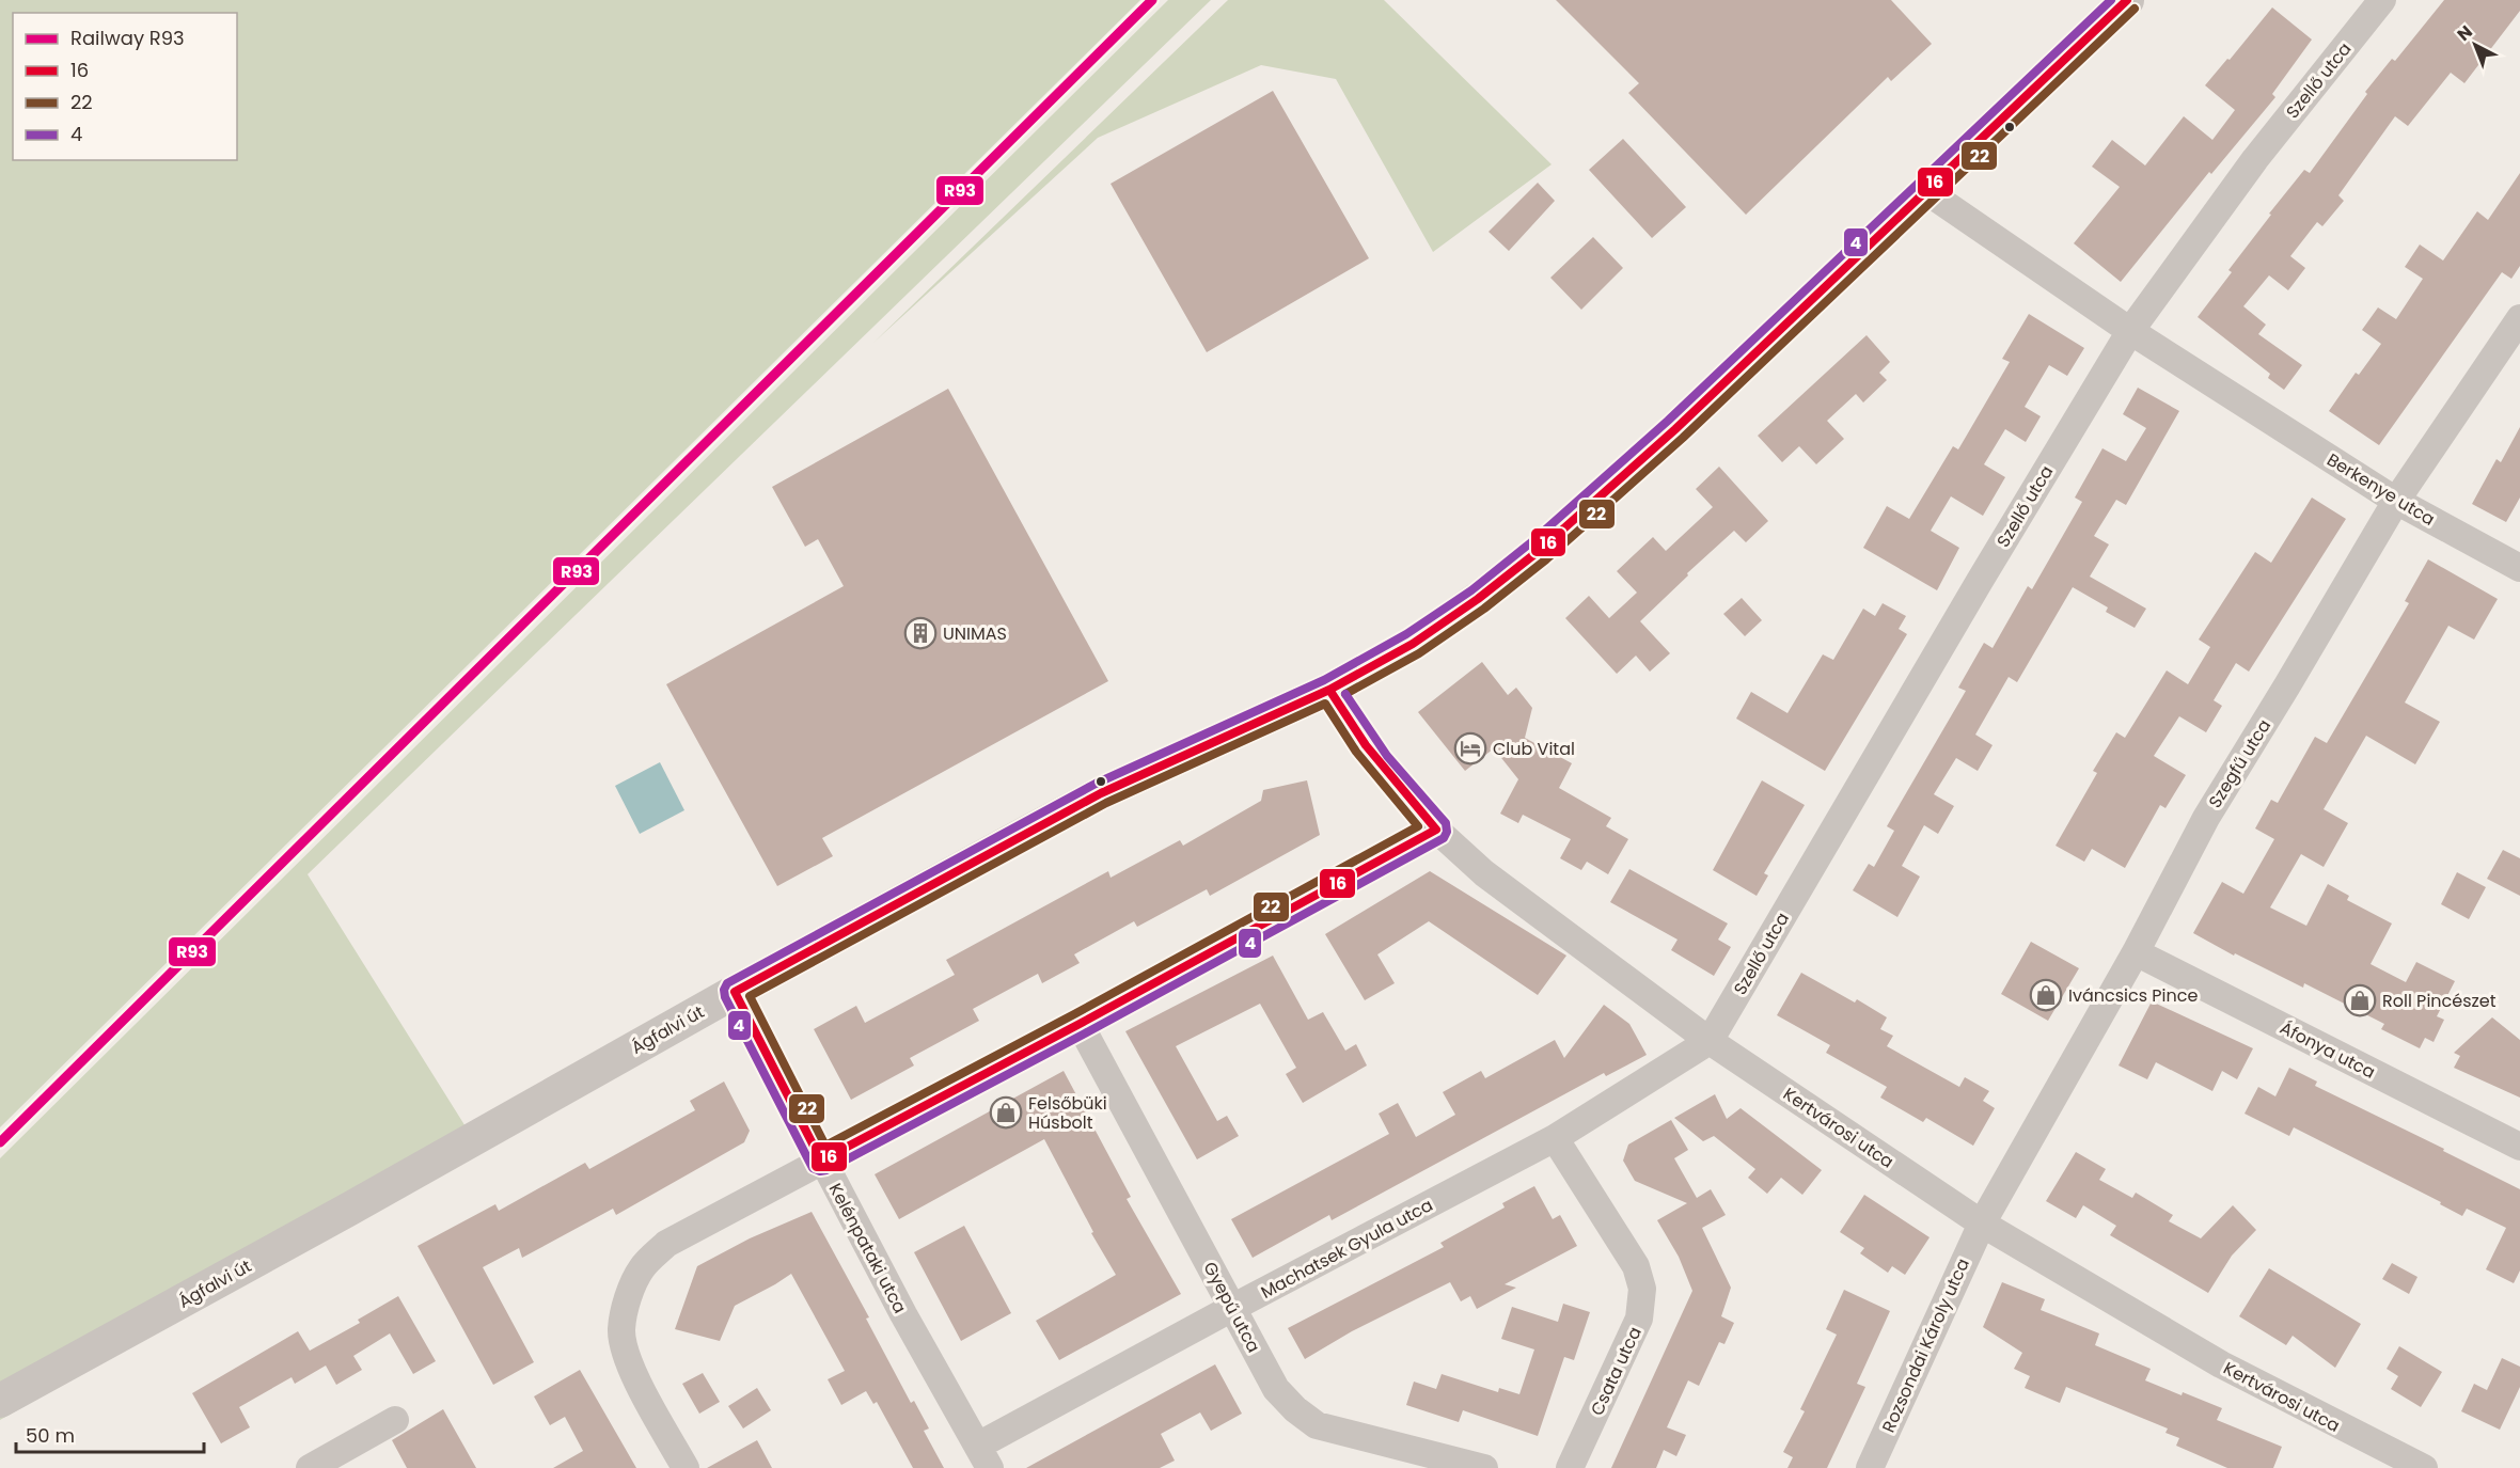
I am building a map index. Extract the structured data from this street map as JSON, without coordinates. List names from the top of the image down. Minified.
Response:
{"streets":{"street":["Szellő utca","Berkenye utca","Szegfű utca","Ágfalvi út","Áfonya utca","Kertvárosi utca","Kelénpataki utca","Machatsek Gyula utca","Gyepű utca","Rozsondai Károly utca","Csata utca"]},"crossings":[["Szellő utca","Berkenye utca"],["Szellő utca","Kertvárosi utca"],["Szellő utca","Machatsek Gyula utca"],["Berkenye utca","Szegfű utca"],["Berkenye utca","Ágfalvi út"],["Szegfű utca","Áfonya utca"],["Szegfű utca","Kertvárosi utca"],["Szegfű utca","Rozsondai Károly utca"],["Ágfalvi út","Kertvárosi utca"],["Ágfalvi út","Kelénpataki utca"],["Kertvárosi utca","Machatsek Gyula utca"],["Kertvárosi utca","Rozsondai Károly utca"],["Kelénpataki utca","Machatsek Gyula utca"],["Machatsek Gyula utca","Gyepű utca"],["Machatsek Gyula utca","Csata utca"]],"places":{"building":["UNIMAS"],"hotel":["Club Vital"],"shop":["Iváncsics Pince","Roll Pincészet","Felsőbüki Húsbolt"]},"lines":["rail line R93","transit line 16","transit line 4","transit line 22"],"legend":["Railway R93","16","22","4"],"scale_bar":"50 m","north":"top left"}
